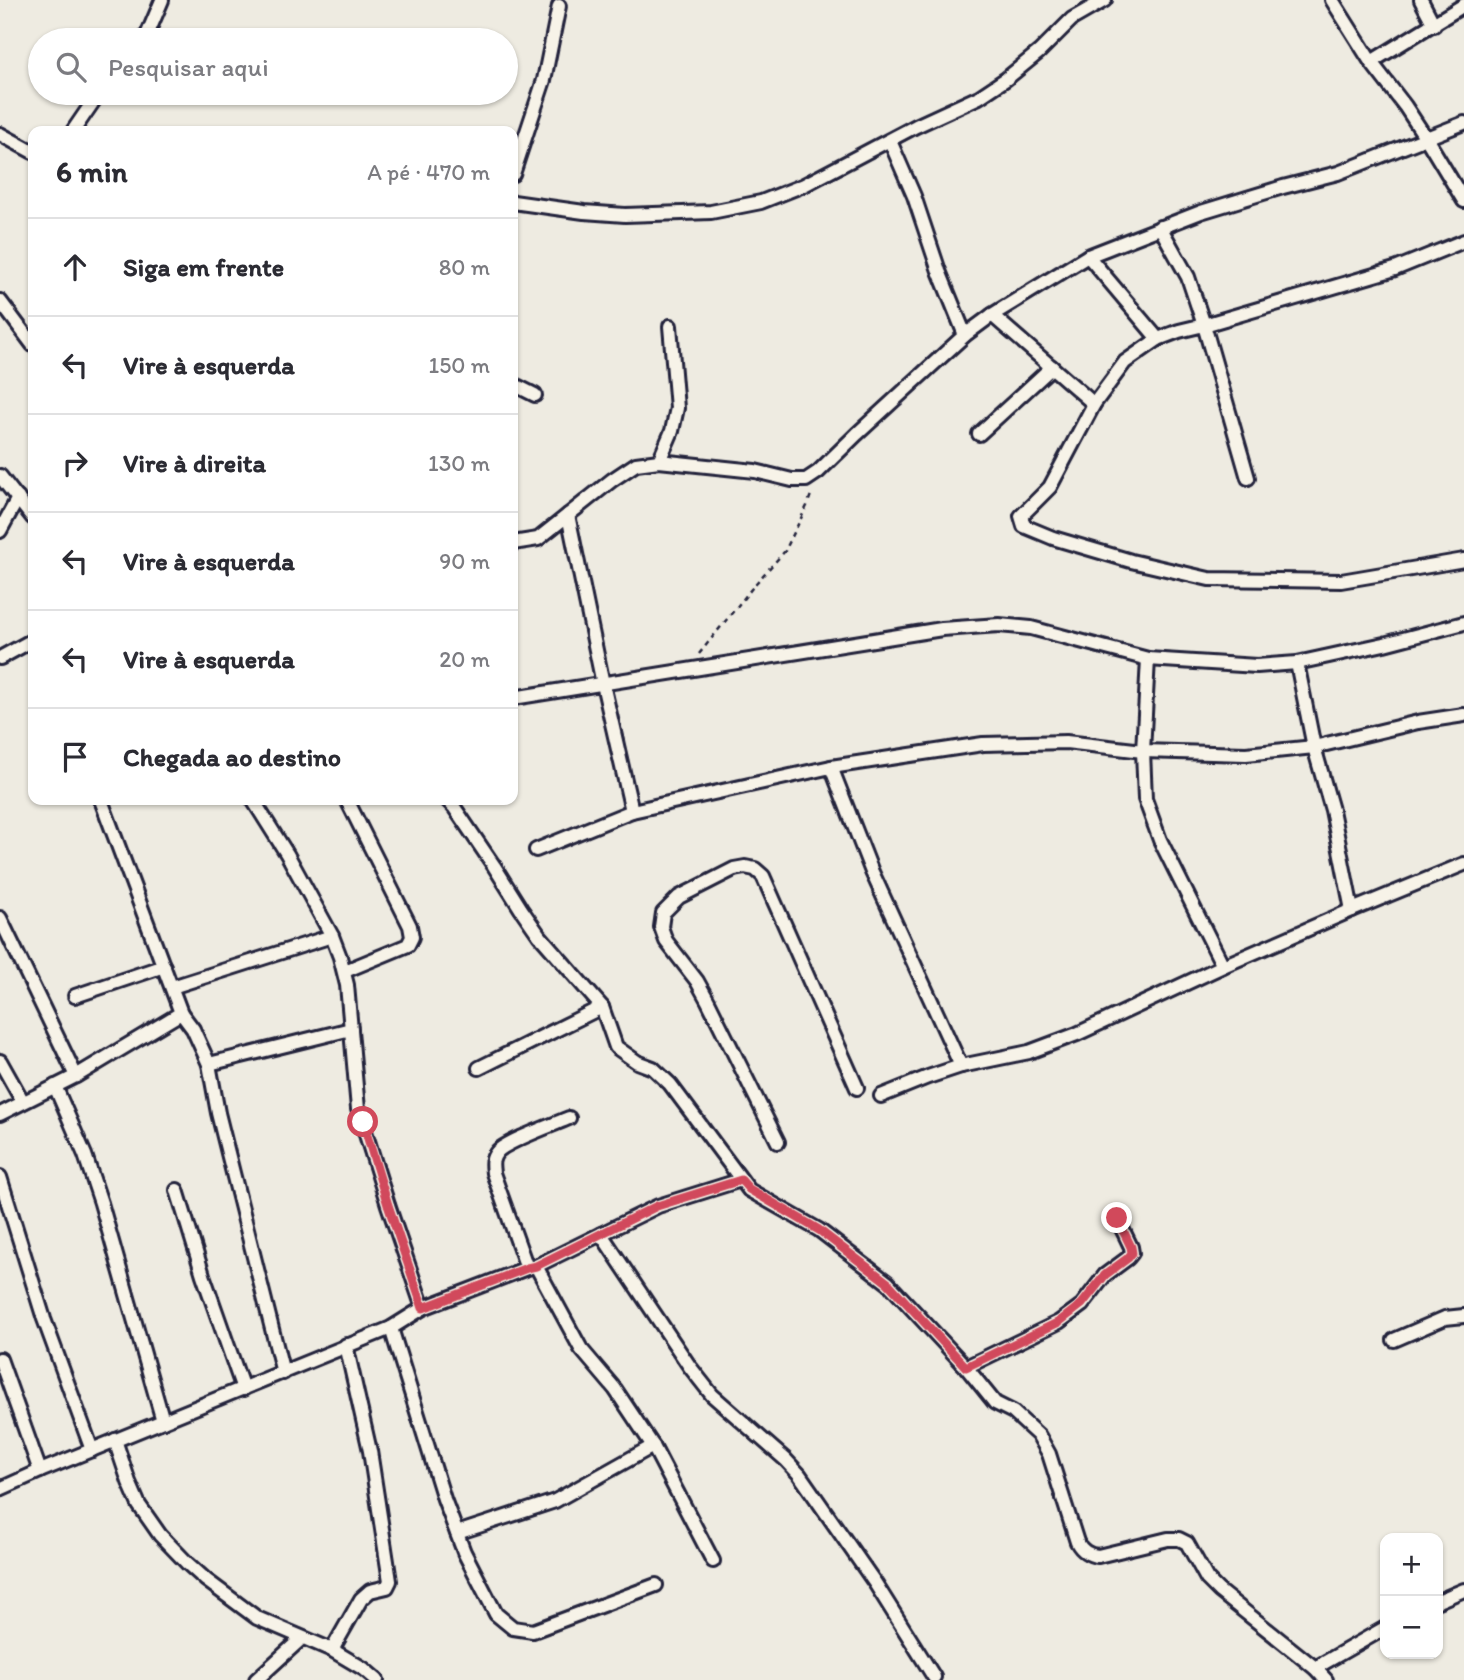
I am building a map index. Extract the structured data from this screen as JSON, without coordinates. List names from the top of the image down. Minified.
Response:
{"page":{"search":"Pesquisar aqui","heading":["6 min","A pé · 470 m"],"list":[["Siga em frente","80 m"],["Vire à esquerda","150 m"],["Vire à direita","130 m"],["Vire à esquerda","90 m"],["Vire à esquerda","20 m"],"Chegada ao destino"],"map_buttons":["+","−"]}}
